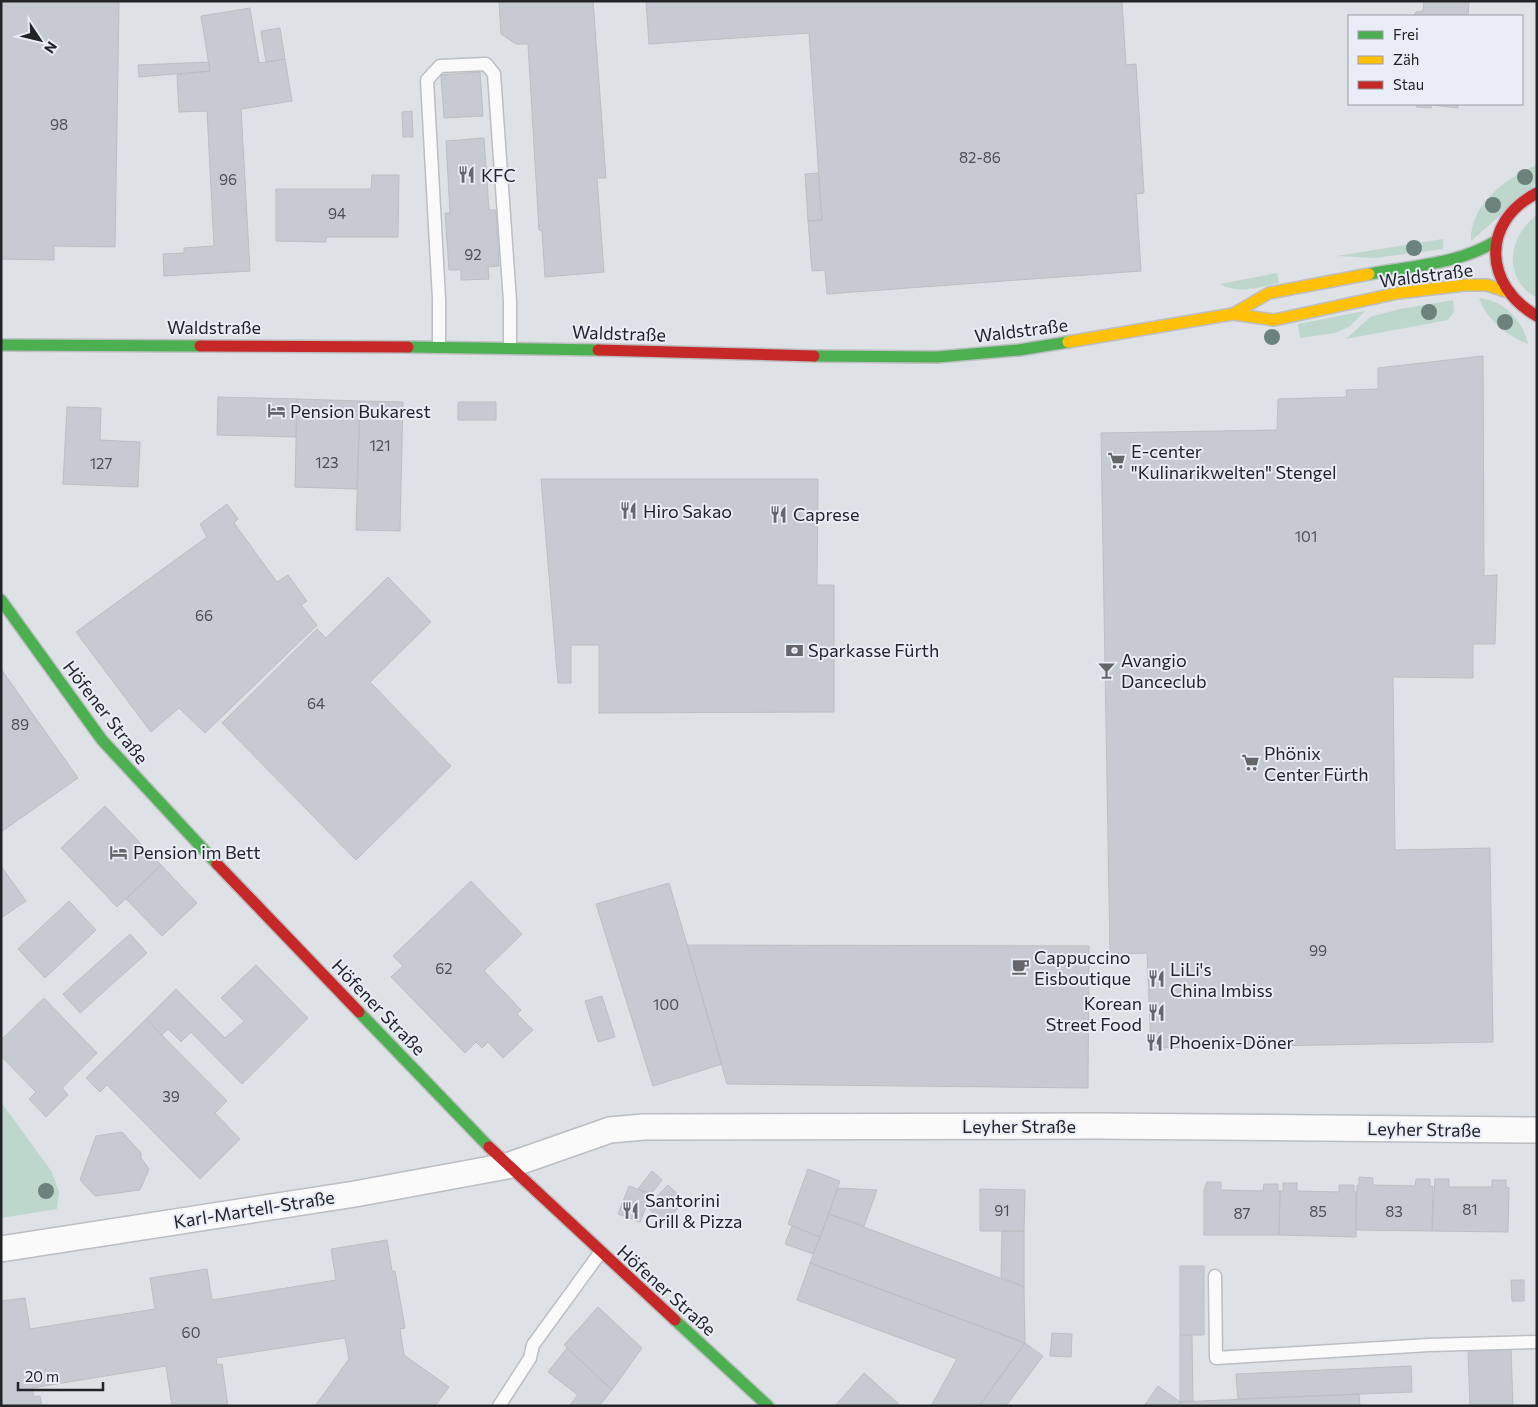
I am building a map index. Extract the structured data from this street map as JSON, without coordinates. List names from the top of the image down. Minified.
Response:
{"streets":{"street":["Waldstraße","Höfener Straße","Leyher Straße","Karl-Martell-Straße"]},"crossings":[["Höfener Straße","Leyher Straße"],["Höfener Straße","Karl-Martell-Straße"],["Leyher Straße","Karl-Martell-Straße"]],"places":{"restaurant":["KFC","Hiro Sakao","Caprese","LiLi's China Imbiss","Korean Street Food","Phoenix-Döner","Santorini Grill & Pizza"],"hotel":["Pension Bukarest","Pension im Bett"],"supermarket":["E-center \"Kulinarikwelten\" Stengel","Phönix Center Fürth"],"bank":["Sparkasse Fürth"],"bar":["Avangio Danceclub"],"cafe":["Cappuccino Eisboutique"]},"house_numbers":["98","82-86","96","94","92","121","123","127","101","66","64","89","99","62","100","39","81","91","85","83","87","60"],"legend":["Frei","Zäh","Stau"],"scale_bar":"20 m","north":"bottom right"}
